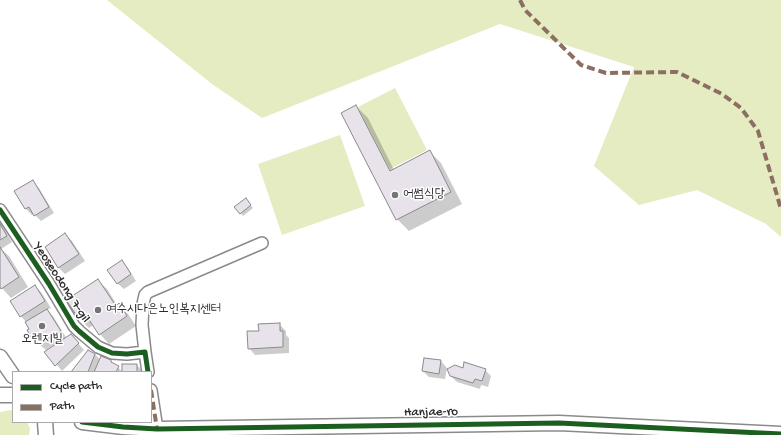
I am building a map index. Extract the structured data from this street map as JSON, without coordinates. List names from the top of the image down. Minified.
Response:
{"streets":{"street":["Yeoseodong 7-gil","Hanjae-ro"]},"places":["어썸식당","여수시다은노인복지센터","오렌지빌"],"legend":["Cycle path","Path"]}
